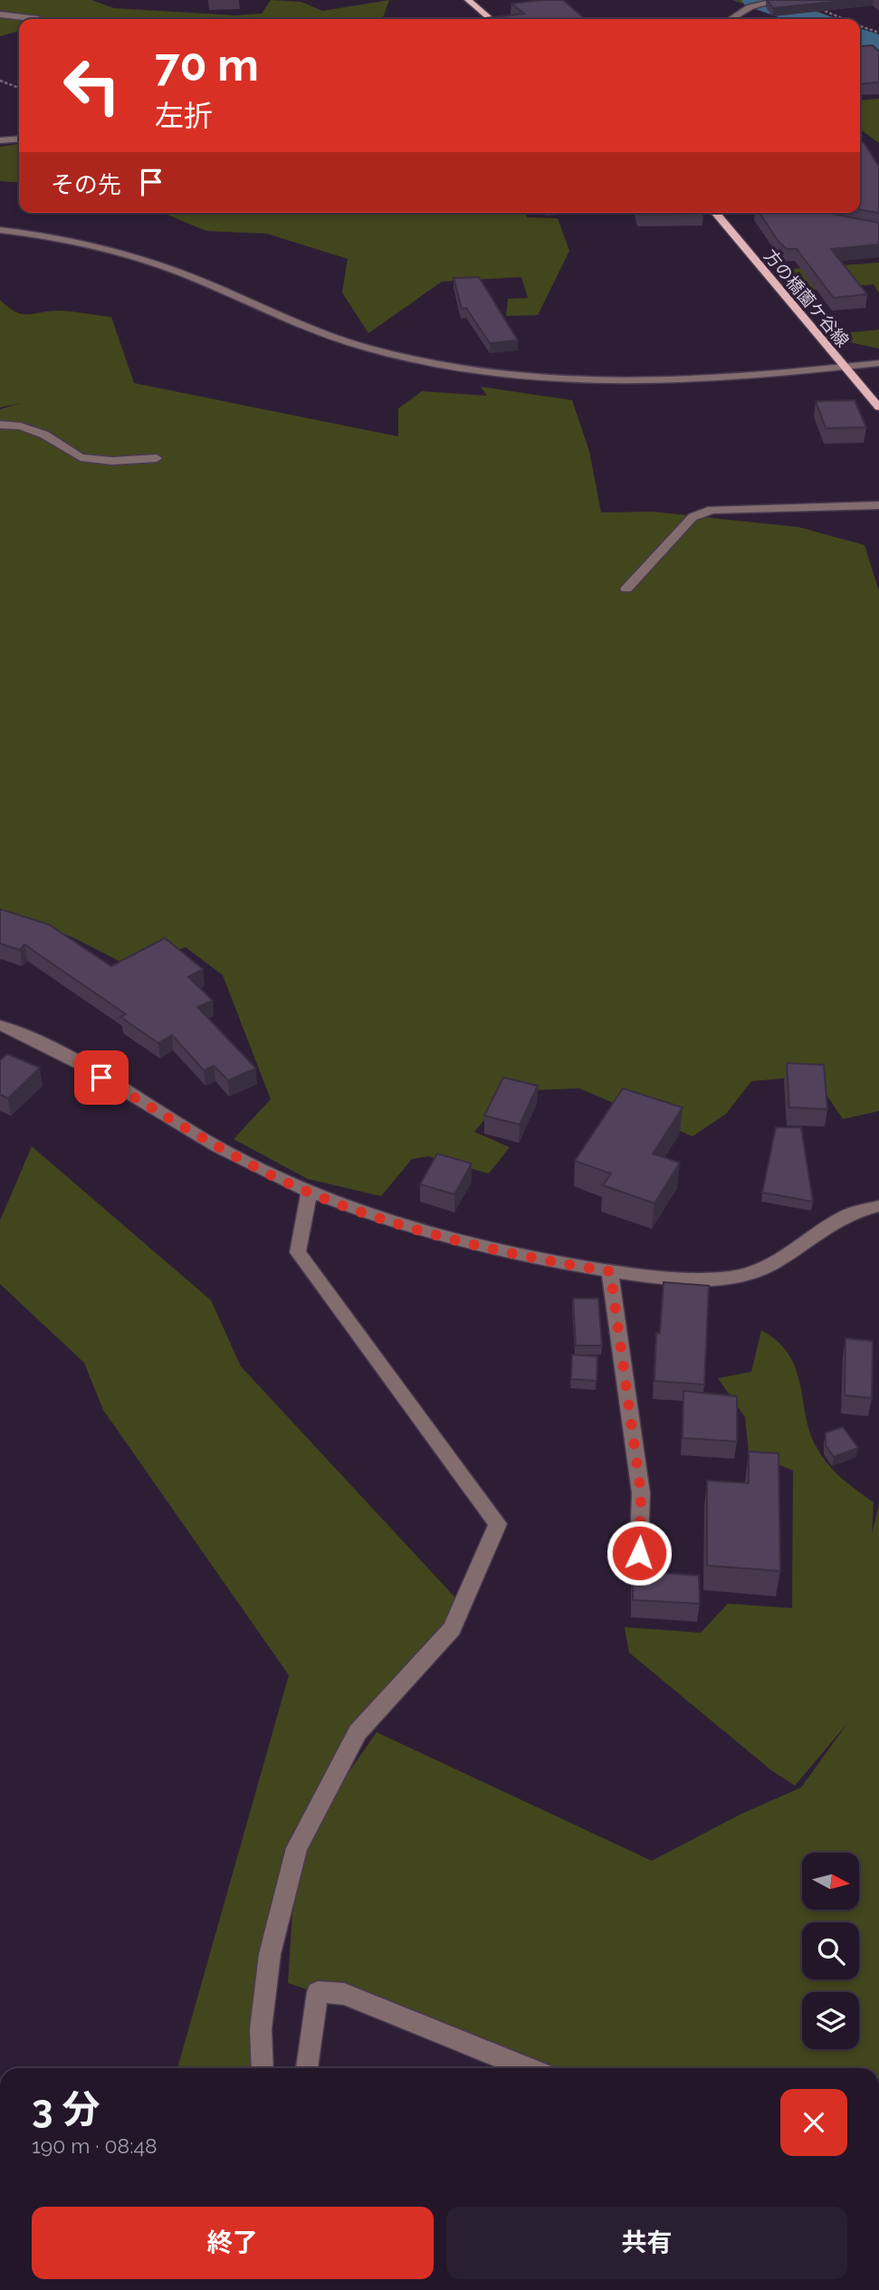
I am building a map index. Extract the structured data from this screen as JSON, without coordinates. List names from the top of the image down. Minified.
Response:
{"streets":{"main road":["方の橋薗ケ谷線"]},"north":"right","page":{"turn":["70 m","左折"],"then":"その先","heading":["3 分","190 m · 08:48"],"buttons":["終了","共有"]}}
